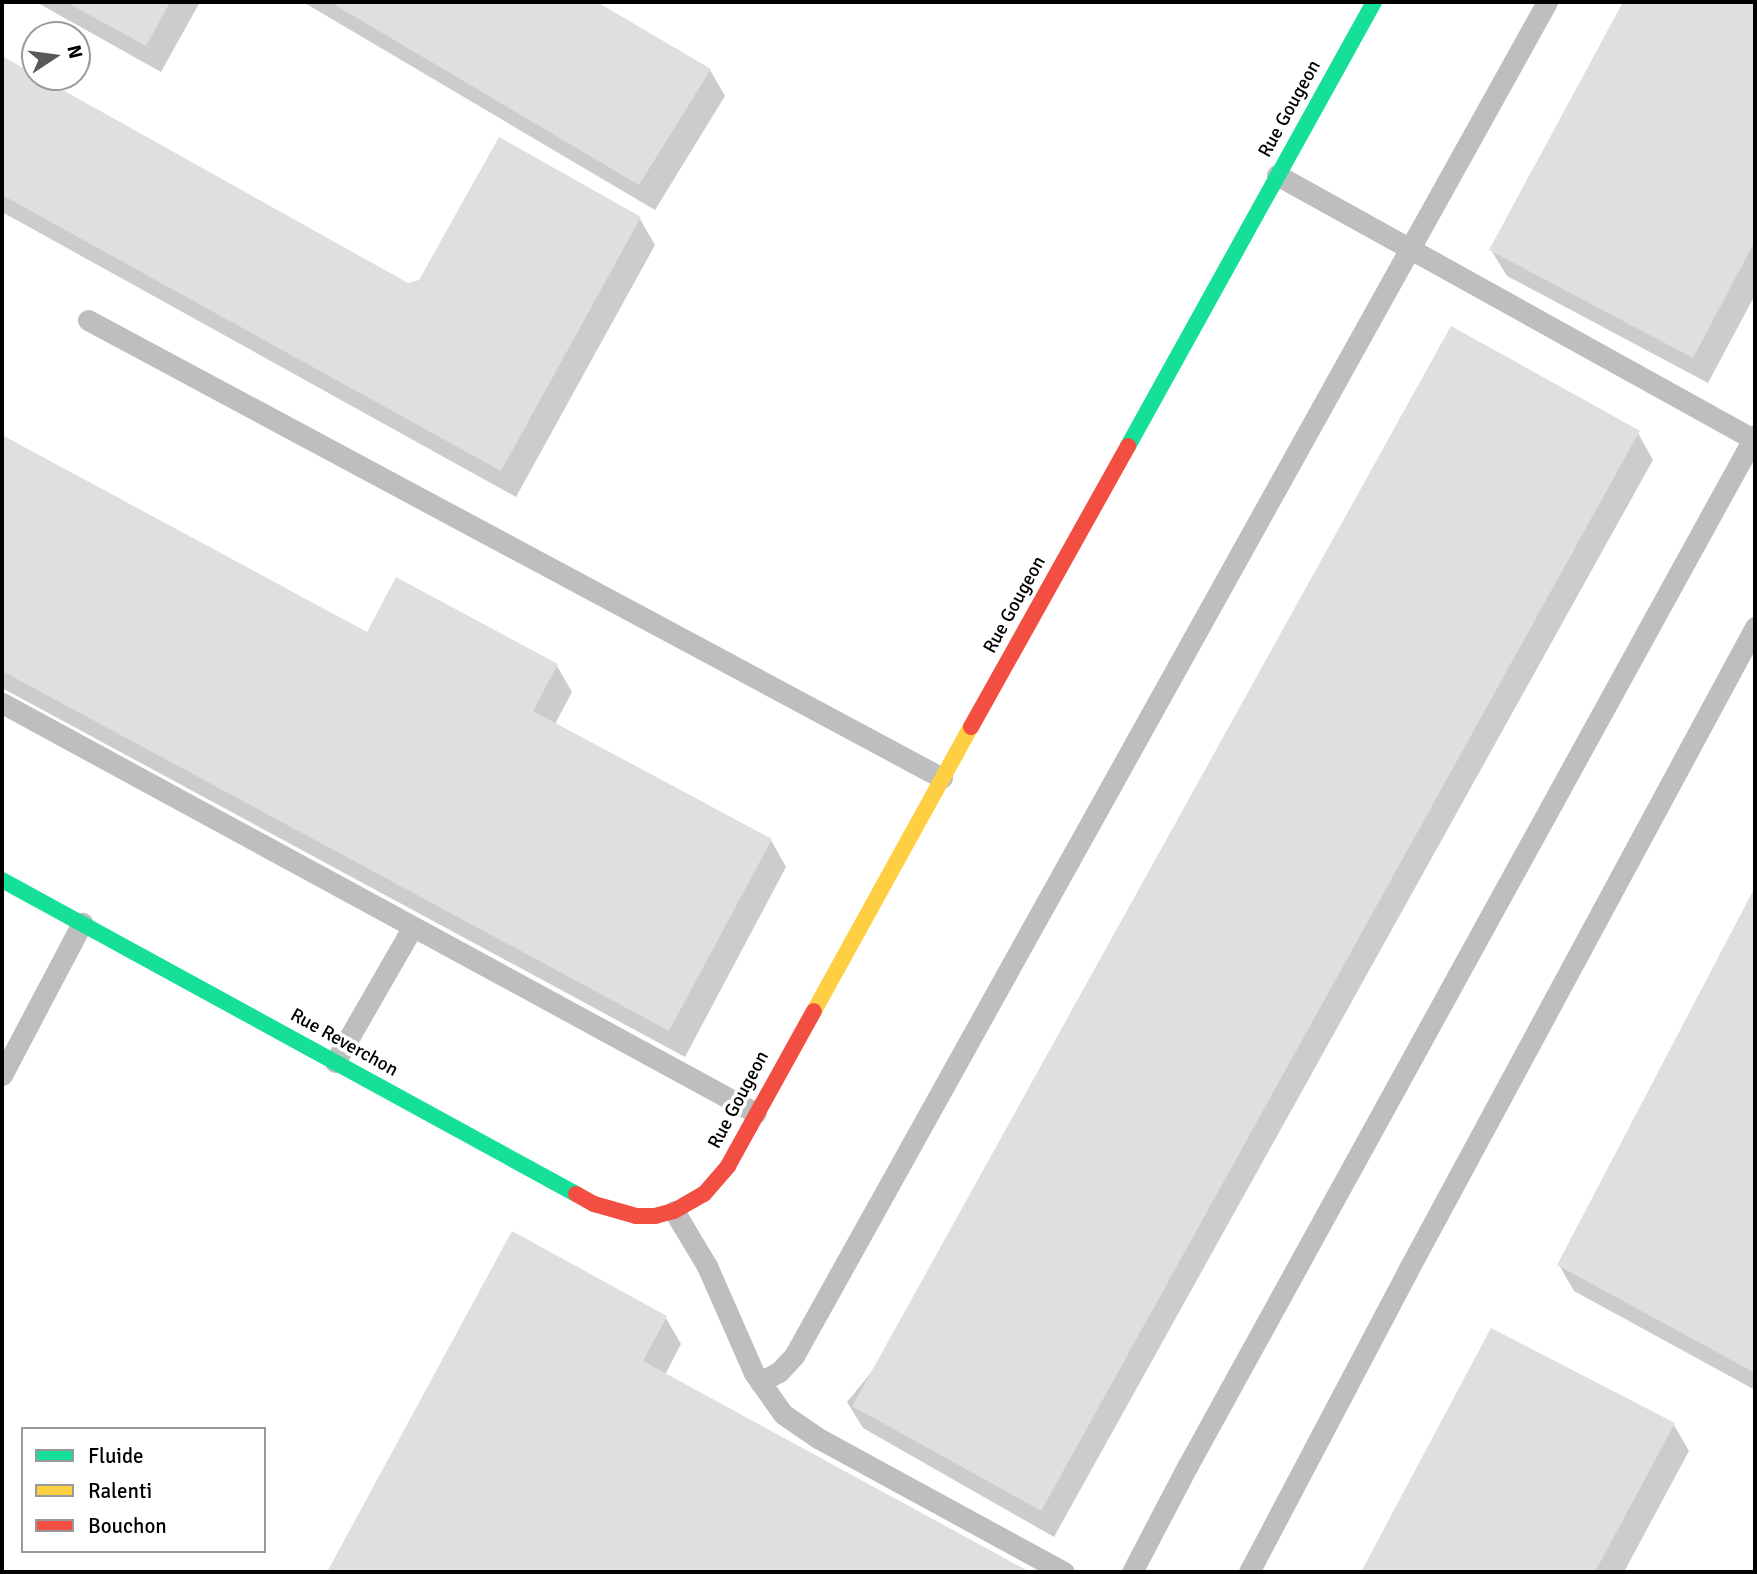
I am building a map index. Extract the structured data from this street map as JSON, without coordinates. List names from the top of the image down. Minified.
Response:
{"streets":{"street":["Rue Gougeon","Rue Reverchon"]},"crossings":[["Rue Gougeon","Rue Reverchon"]],"legend":["Fluide","Ralenti","Bouchon"],"north":"right"}
